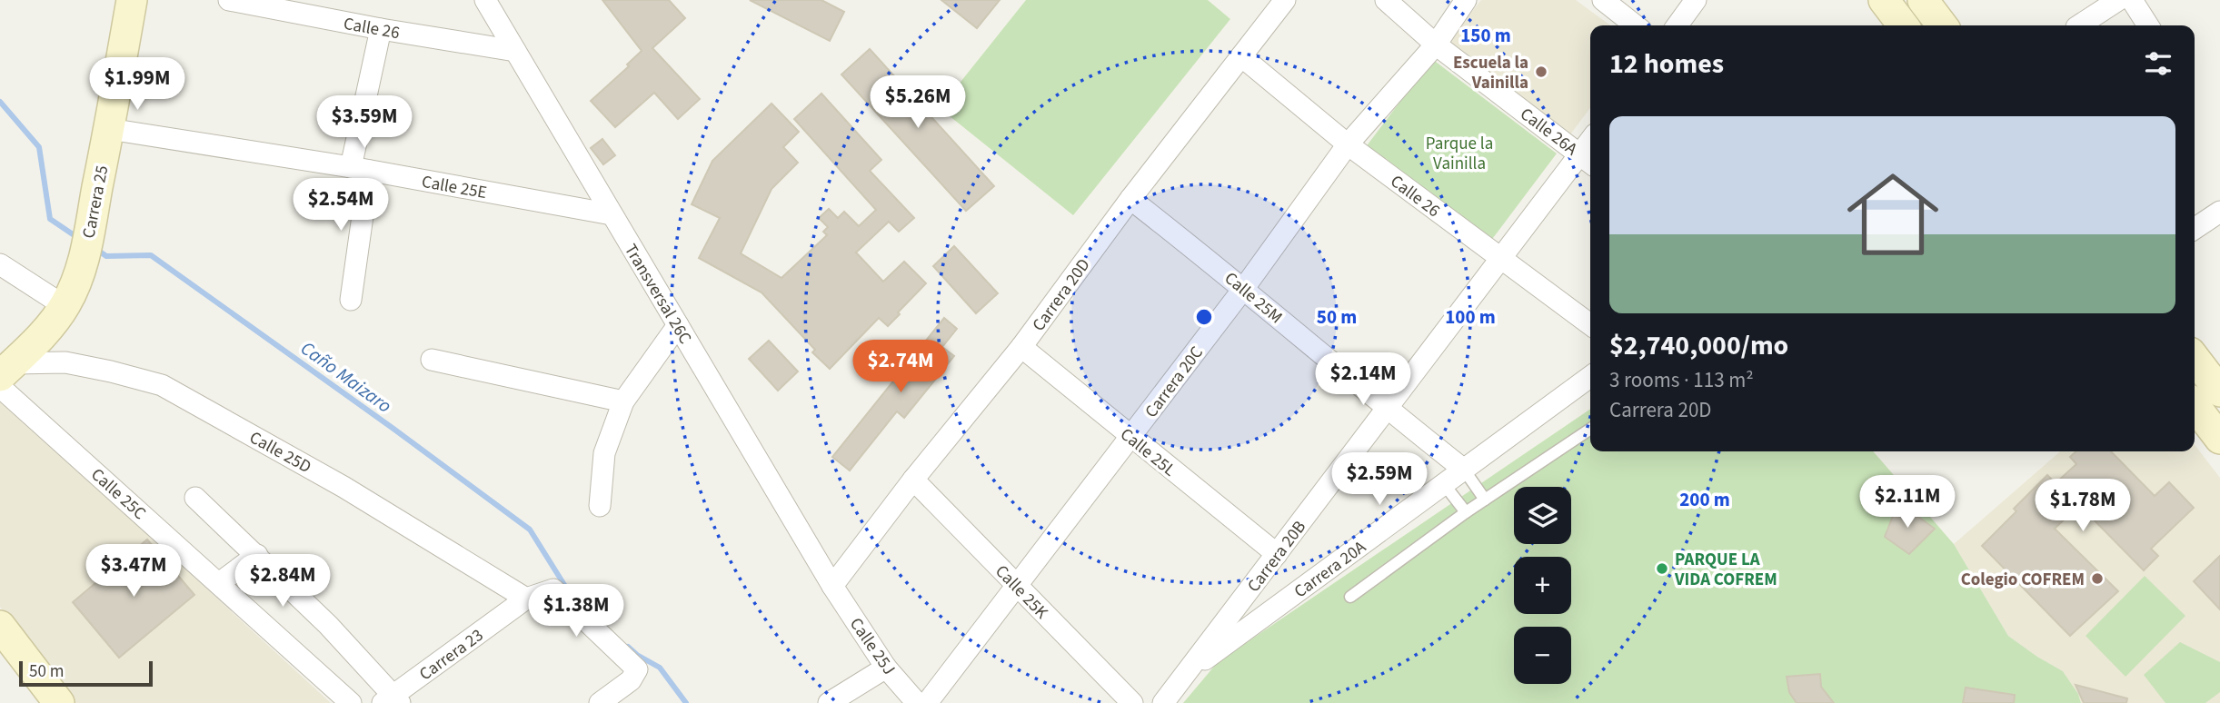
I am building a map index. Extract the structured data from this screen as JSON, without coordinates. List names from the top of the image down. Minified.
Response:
{"streets":{"street":["Calle 26","Calle 26A","Calle 25E","Carrera 25","Transversal 26C","Carrera 20D","Calle 25M","Carrera 20C","Calle 25D","Calle 25L","Calle 25C","Carrera 20B","Carrera 20A","Calle 25K","Calle 25J","Carrera 23"]},"crossings":[["Calle 26","Transversal 26C"],["Calle 26","Carrera 20D"],["Calle 26","Carrera 20C"],["Calle 26","Carrera 20B"],["Calle 26A","Carrera 20C"],["Calle 26A","Carrera 20B"],["Calle 25E","Carrera 25"],["Calle 25E","Transversal 26C"],["Carrera 25","Calle 25D"],["Carrera 25","Calle 25C"],["Transversal 26C","Carrera 20D"],["Transversal 26C","Calle 25J"],["Carrera 20D","Calle 25M"],["Carrera 20D","Calle 25L"],["Carrera 20D","Calle 25K"],["Carrera 20D","Calle 25J"],["Calle 25M","Carrera 20C"],["Calle 25M","Carrera 20B"],["Calle 25M","Carrera 20A"],["Carrera 20C","Calle 25L"],["Carrera 20C","Calle 25K"],["Calle 25D","Calle 25C"],["Calle 25D","Carrera 23"],["Calle 25L","Carrera 20B"],["Carrera 20B","Carrera 20A"]],"water":["Caño Maizaro"],"parks":["Parque la Vainilla"],"places":["Escuela la Vainilla","PARQUE LA VIDA COFREM","Colegio COFREM"],"scale_bar":"50 m","page":{"heading":"12 homes","price":["$1.99M","$5.26M","$3.59M","$2.54M","$2.74M","$2.14M","$2.59M","$2.11M","$1.78M","$3.47M","$2.84M","$1.38M"],"list":[{"name":"$2,740,000/mo","note":"3 rooms · 113 m² · Carrera 20D"}],"map_buttons":["+","−"],"scale":"50 m"},"rings":["150 m","50 m","100 m","200 m"]}
